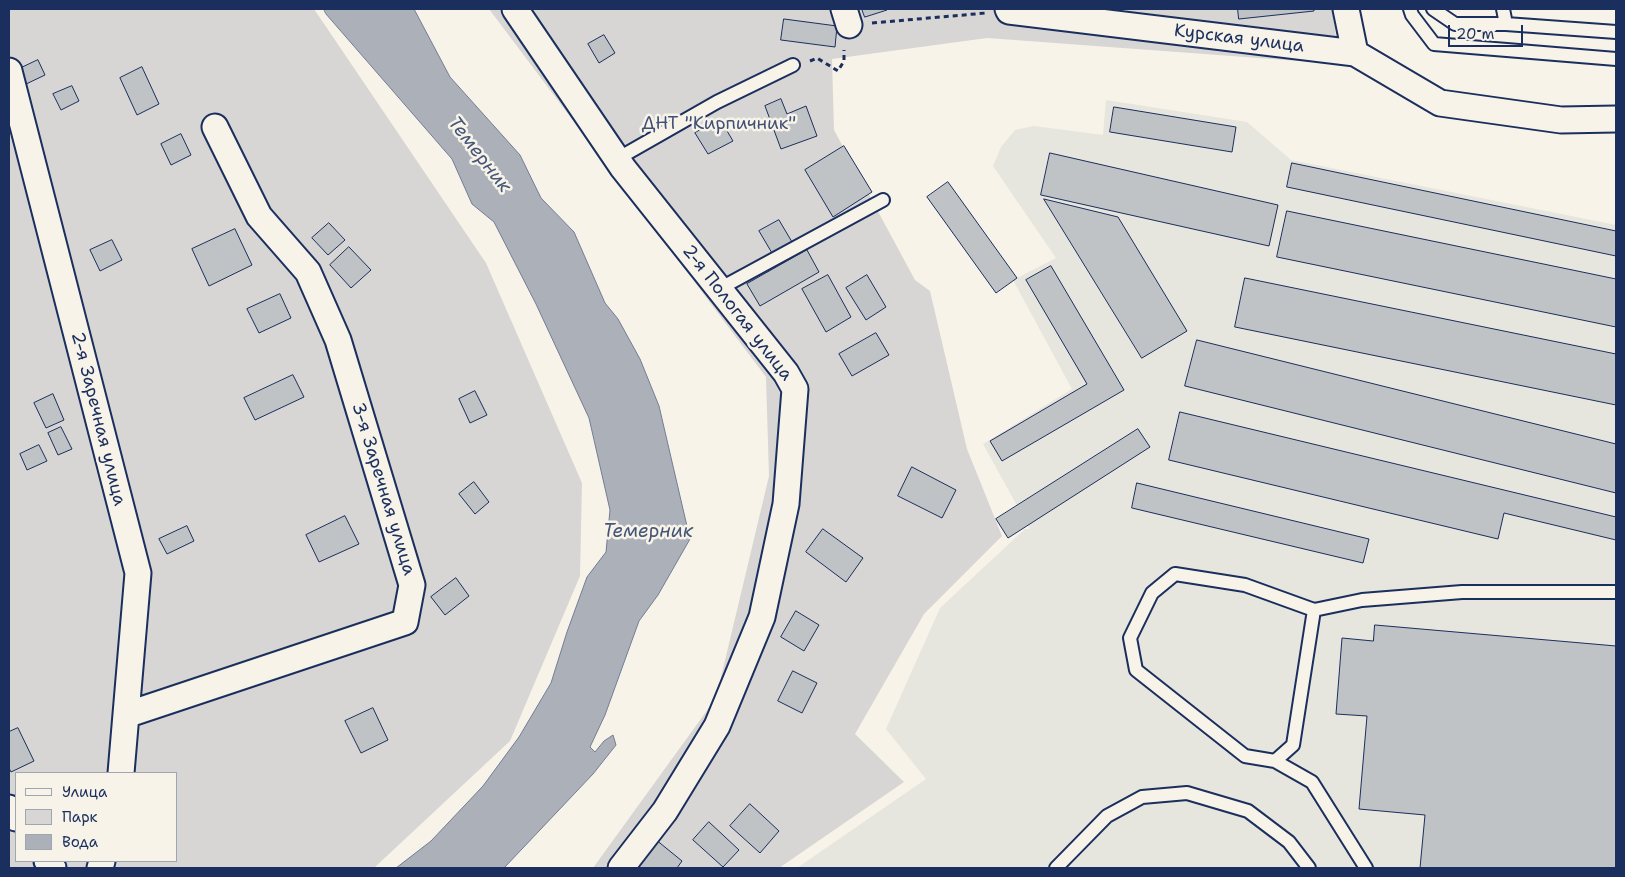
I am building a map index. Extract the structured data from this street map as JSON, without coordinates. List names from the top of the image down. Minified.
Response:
{"streets":{"street":["Курская улица","2-я Пологая улица","2-я Заречная улица","3-я Заречная улица"]},"crossings":[["2-я Заречная улица","3-я Заречная улица"]],"water":["Темерник"],"parks":["ДНТ \"Кирпичник\""],"legend":["Улица","Парк","Вода"],"scale_bar":"20 m"}
